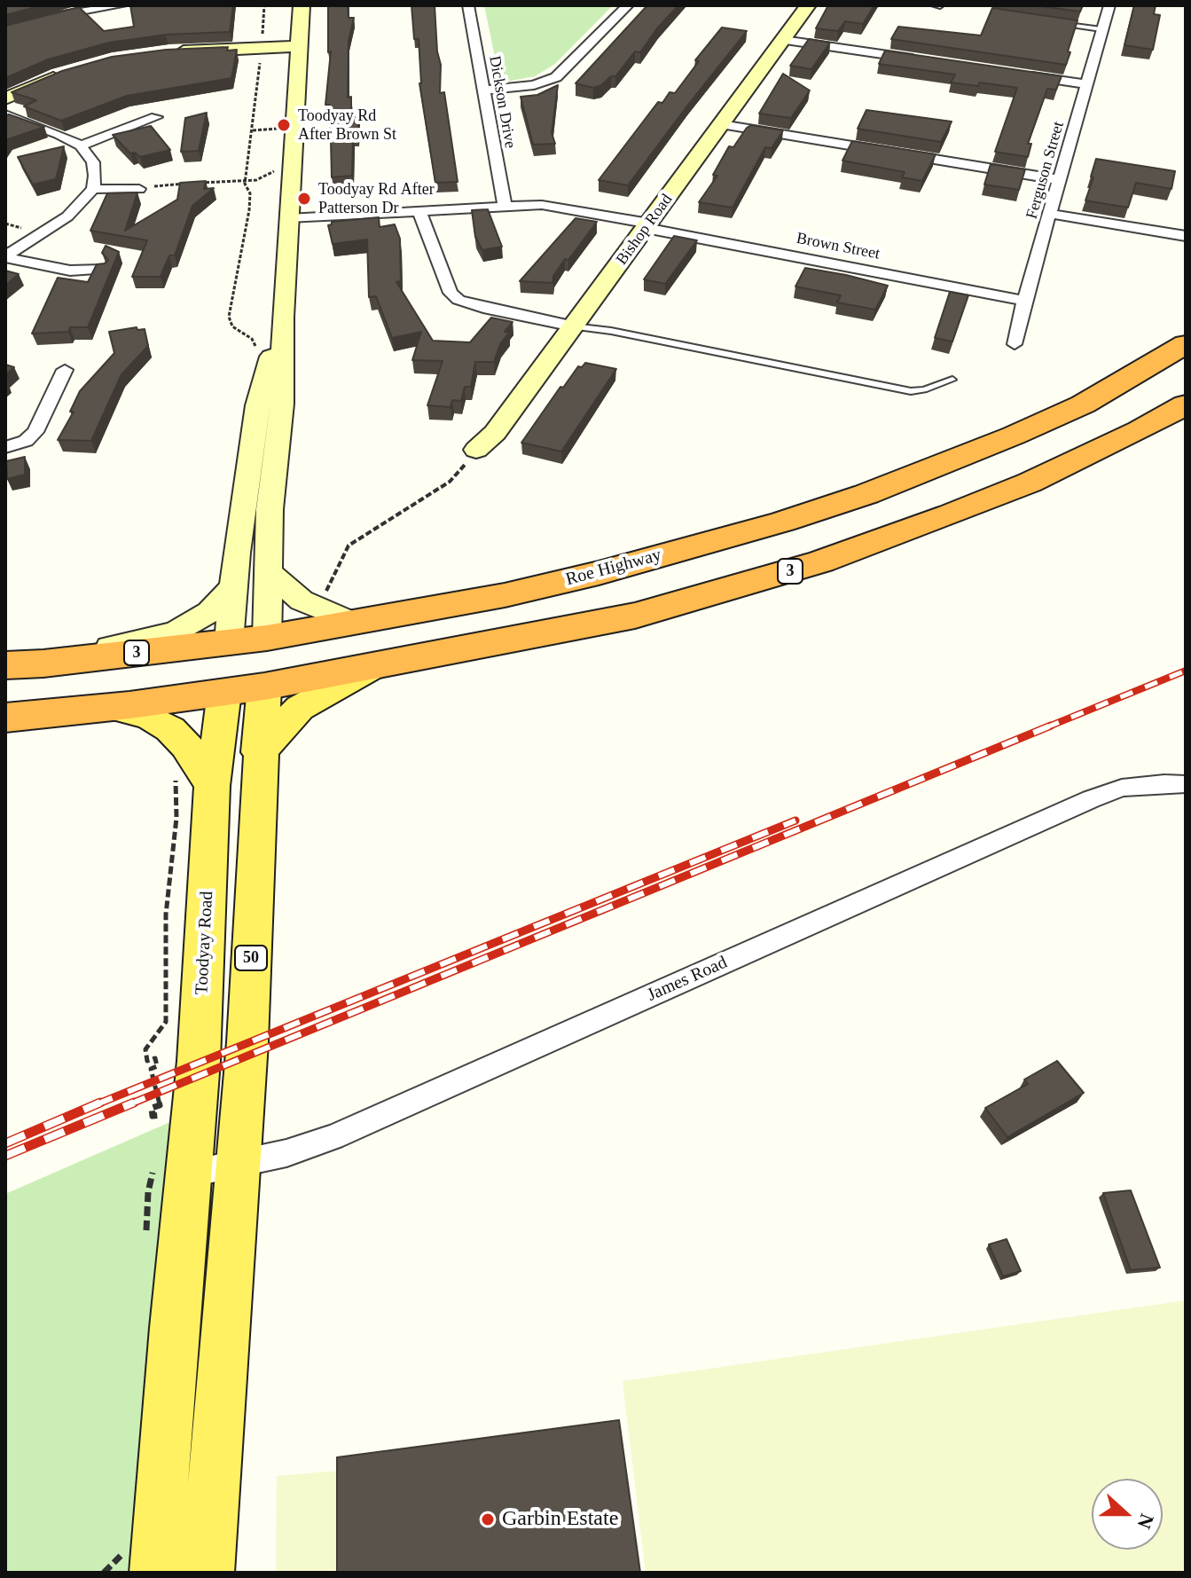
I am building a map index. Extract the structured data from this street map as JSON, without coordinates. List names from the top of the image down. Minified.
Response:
{"streets":{"highway":["Roe Highway","3","Toodyay Road","50"],"main road":["Bishop Road"],"street":["Dickson Drive","Ferguson Street","Brown Street","James Road"]},"crossings":[["Dickson Drive","Brown Street"],["Ferguson Street","Brown Street"],["Bishop Road","Brown Street"],["Brown Street","Toodyay Road"],["Roe Highway","Toodyay Road"],["3","Toodyay Road"],["Toodyay Road","James Road"]],"places":["Toodyay Rd After Brown St","Toodyay Rd After Patterson Dr","Garbin Estate"],"north":"right"}
